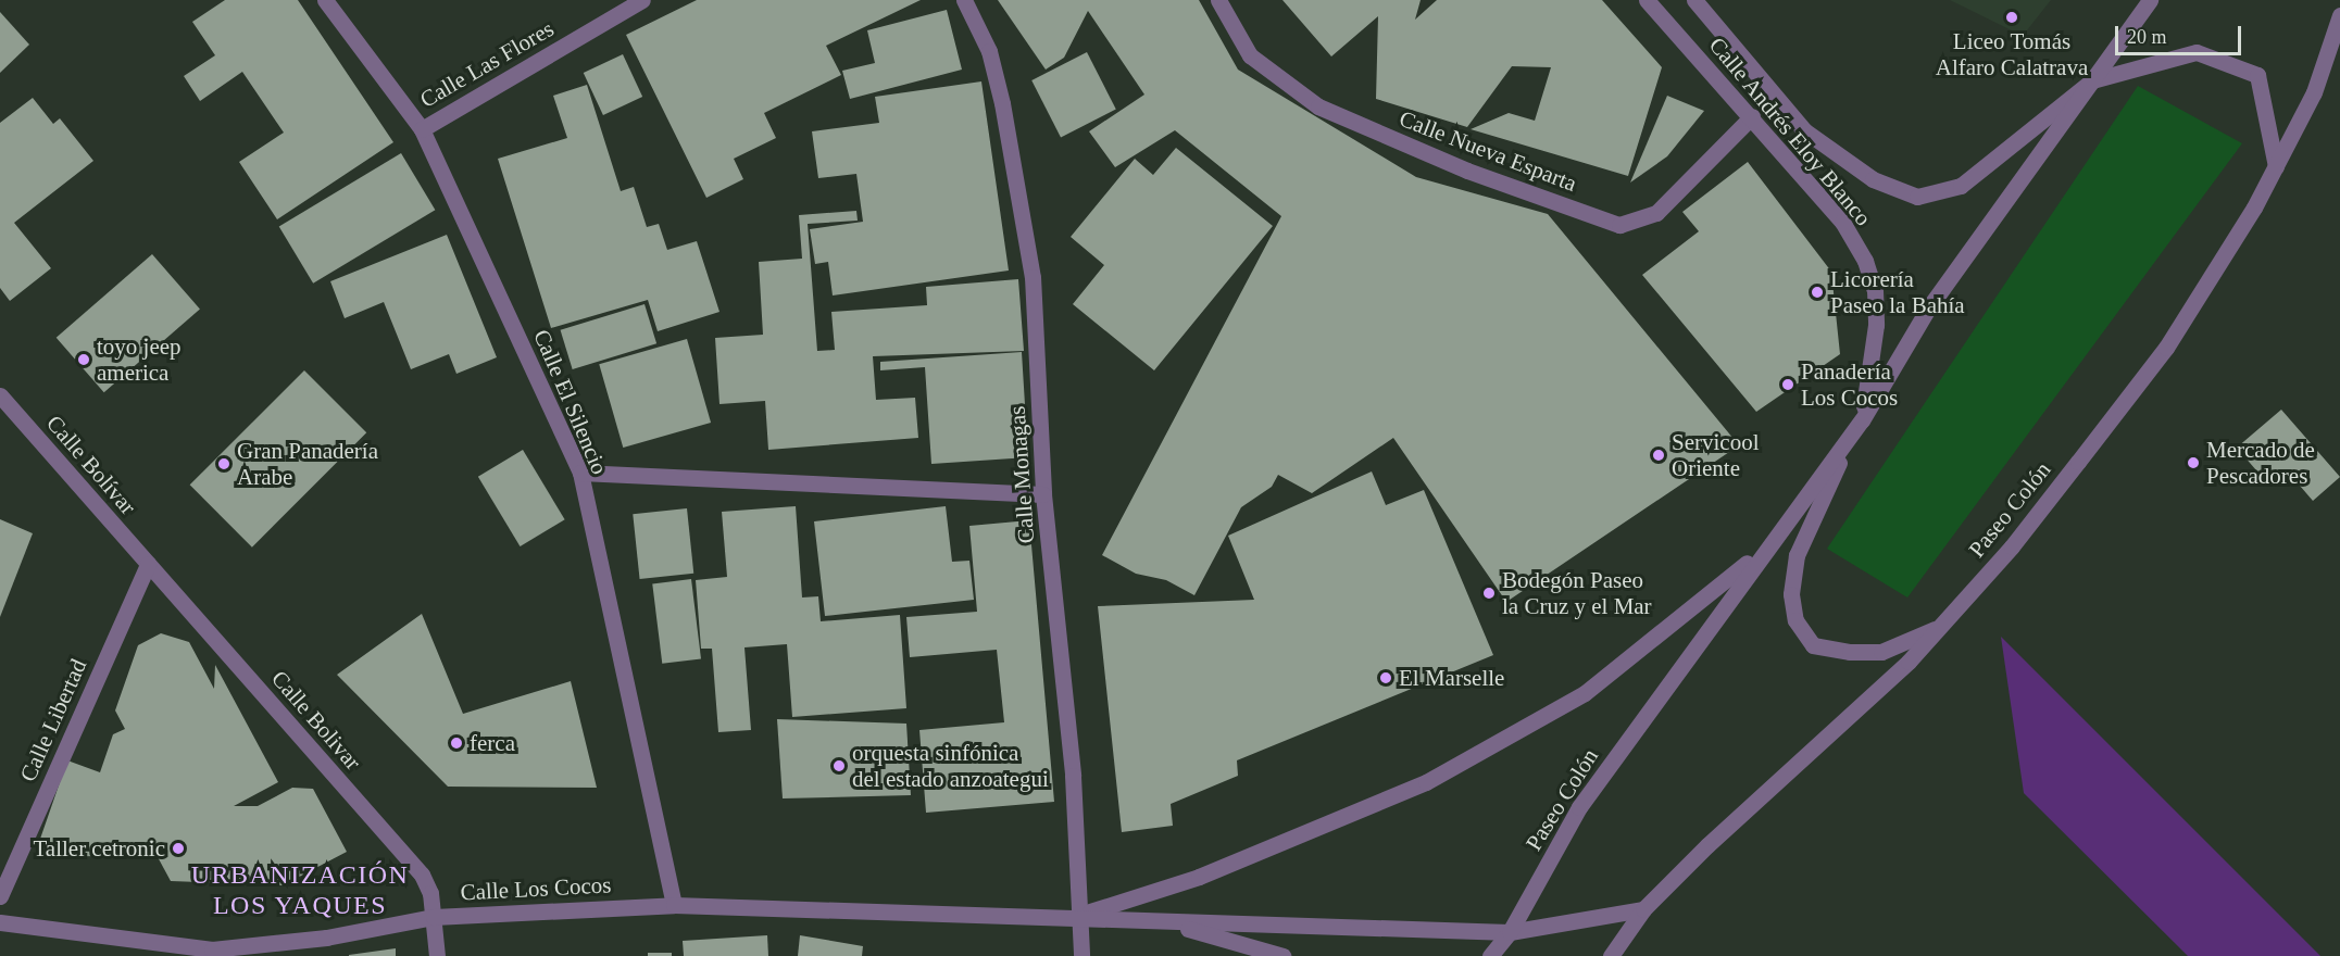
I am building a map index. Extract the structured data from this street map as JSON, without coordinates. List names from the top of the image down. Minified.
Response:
{"streets":{"street":["Calle Las Flores","Calle Andrés Eloy Blanco","Calle Nueva Esparta","Calle El Silencio","Calle Bolívar","Calle Monagas","Paseo Colón","Calle Libertad","Calle Bolivar","Calle Los Cocos"]},"crossings":[["Calle Las Flores","Calle El Silencio"],["Calle Andrés Eloy Blanco","Calle Nueva Esparta"],["Calle Andrés Eloy Blanco","Paseo Colón"],["Calle El Silencio","Calle Los Cocos"],["Calle Bolívar","Calle Libertad"],["Calle Bolívar","Calle Bolivar"],["Calle Monagas","Calle Los Cocos"],["Calle Libertad","Calle Bolivar"],["Calle Bolivar","Calle Los Cocos"]],"districts":["URBANIZACIÓN LOS YAQUES"],"places":["Liceo Tomás Alfaro Calatrava","Licorería Paseo la Bahía","toyo jeep america","Panadería Los Cocos","Servicool Oriente","Mercado de Pescadores","Gran Panadería Arabe","Bodegón Paseo la Cruz y el Mar","El Marselle","ferca","orquesta sinfónica del estado anzoategui","Taller cetronic"],"scale_bar":"20 m"}
